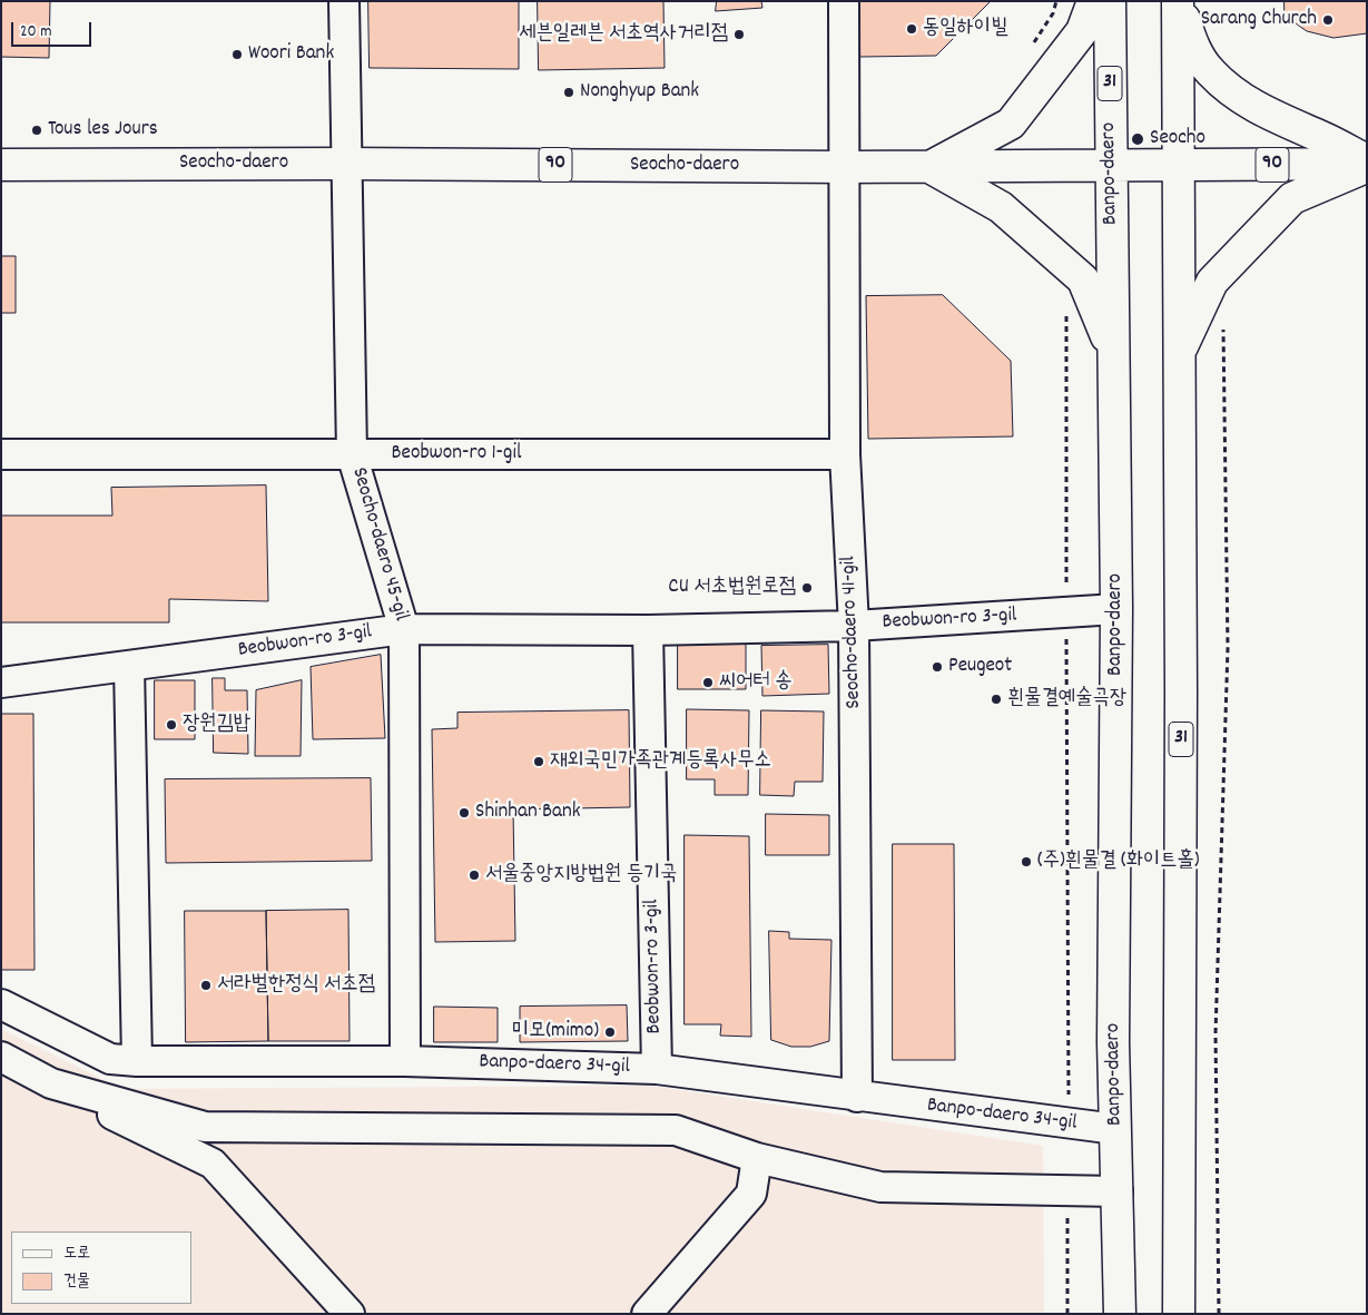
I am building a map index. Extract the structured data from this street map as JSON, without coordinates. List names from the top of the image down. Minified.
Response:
{"streets":{"main road":["31","Seocho-daero","90","Banpo-daero"],"street":["Beobwon-ro 1-gil","Seocho-daero 45-gil","Beobwon-ro 3-gil","Seocho-daero 41-gil","Banpo-daero 34-gil"]},"crossings":[["31","Seocho-daero"],["Seocho-daero","Banpo-daero"],["Seocho-daero","Seocho-daero 45-gil"],["Seocho-daero","Seocho-daero 41-gil"],["Banpo-daero","Beobwon-ro 3-gil"],["Banpo-daero","Banpo-daero 34-gil"],["Beobwon-ro 1-gil","Seocho-daero 45-gil"],["Beobwon-ro 1-gil","Seocho-daero 41-gil"],["Seocho-daero 45-gil","Beobwon-ro 3-gil"],["Seocho-daero 45-gil","Banpo-daero 34-gil"],["Beobwon-ro 3-gil","Seocho-daero 41-gil"],["Beobwon-ro 3-gil","Banpo-daero 34-gil"],["Seocho-daero 41-gil","Banpo-daero 34-gil"]],"places":["Sarang Church","동일하이빌","세븐일레븐 서초역사거리점","Woori Bank","Nonghyup Bank","Tous les Jours","Seocho","CU 서초법원로점","Peugeot","씨어터 송","흰물결예술극장","장원김밥","재외국민가족관계등록사무소","Shinhan Bank","(주)흰물결 (화이트홀)","서울중앙지방법원 등기국","서라벌한정식 서초점","미모(mimo)"],"legend":["도로","건물"],"scale_bar":"20 m"}
